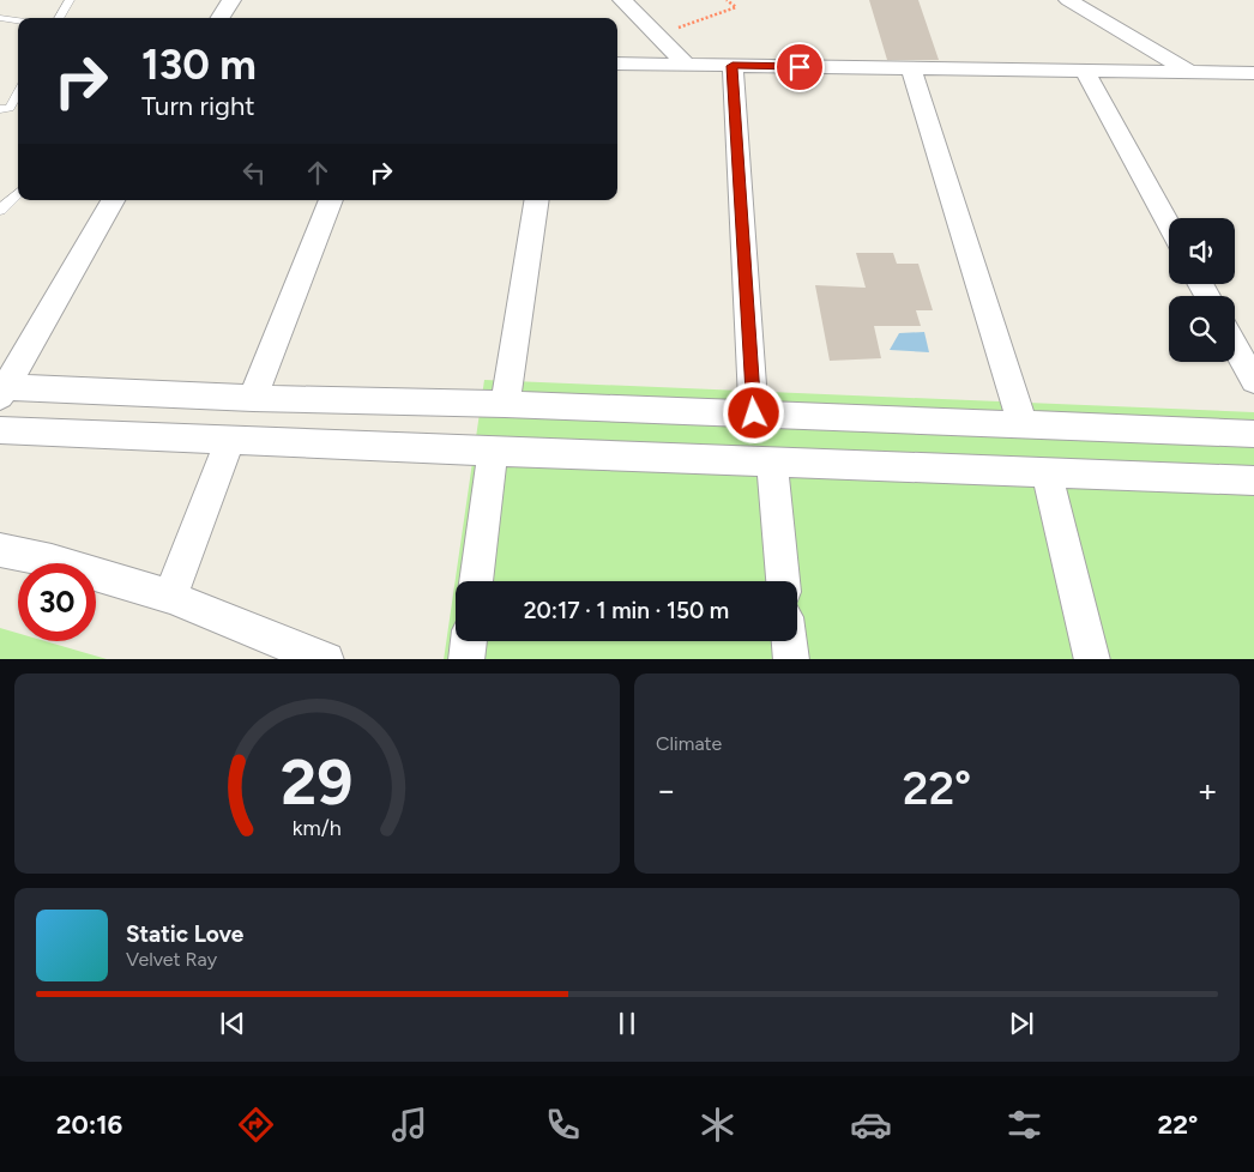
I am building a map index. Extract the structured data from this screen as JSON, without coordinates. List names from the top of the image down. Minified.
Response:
{"page":{"turn":["130 m","Turn right"],"limit":"30","trip":"20:17 · 1 min · 150 m","tile":"Climate","heat":["−","22°","+"],"song":["Static Love","Velvet Ray"],"tabs":["20:16","22°"],"gauge":["29","km/h"]}}
